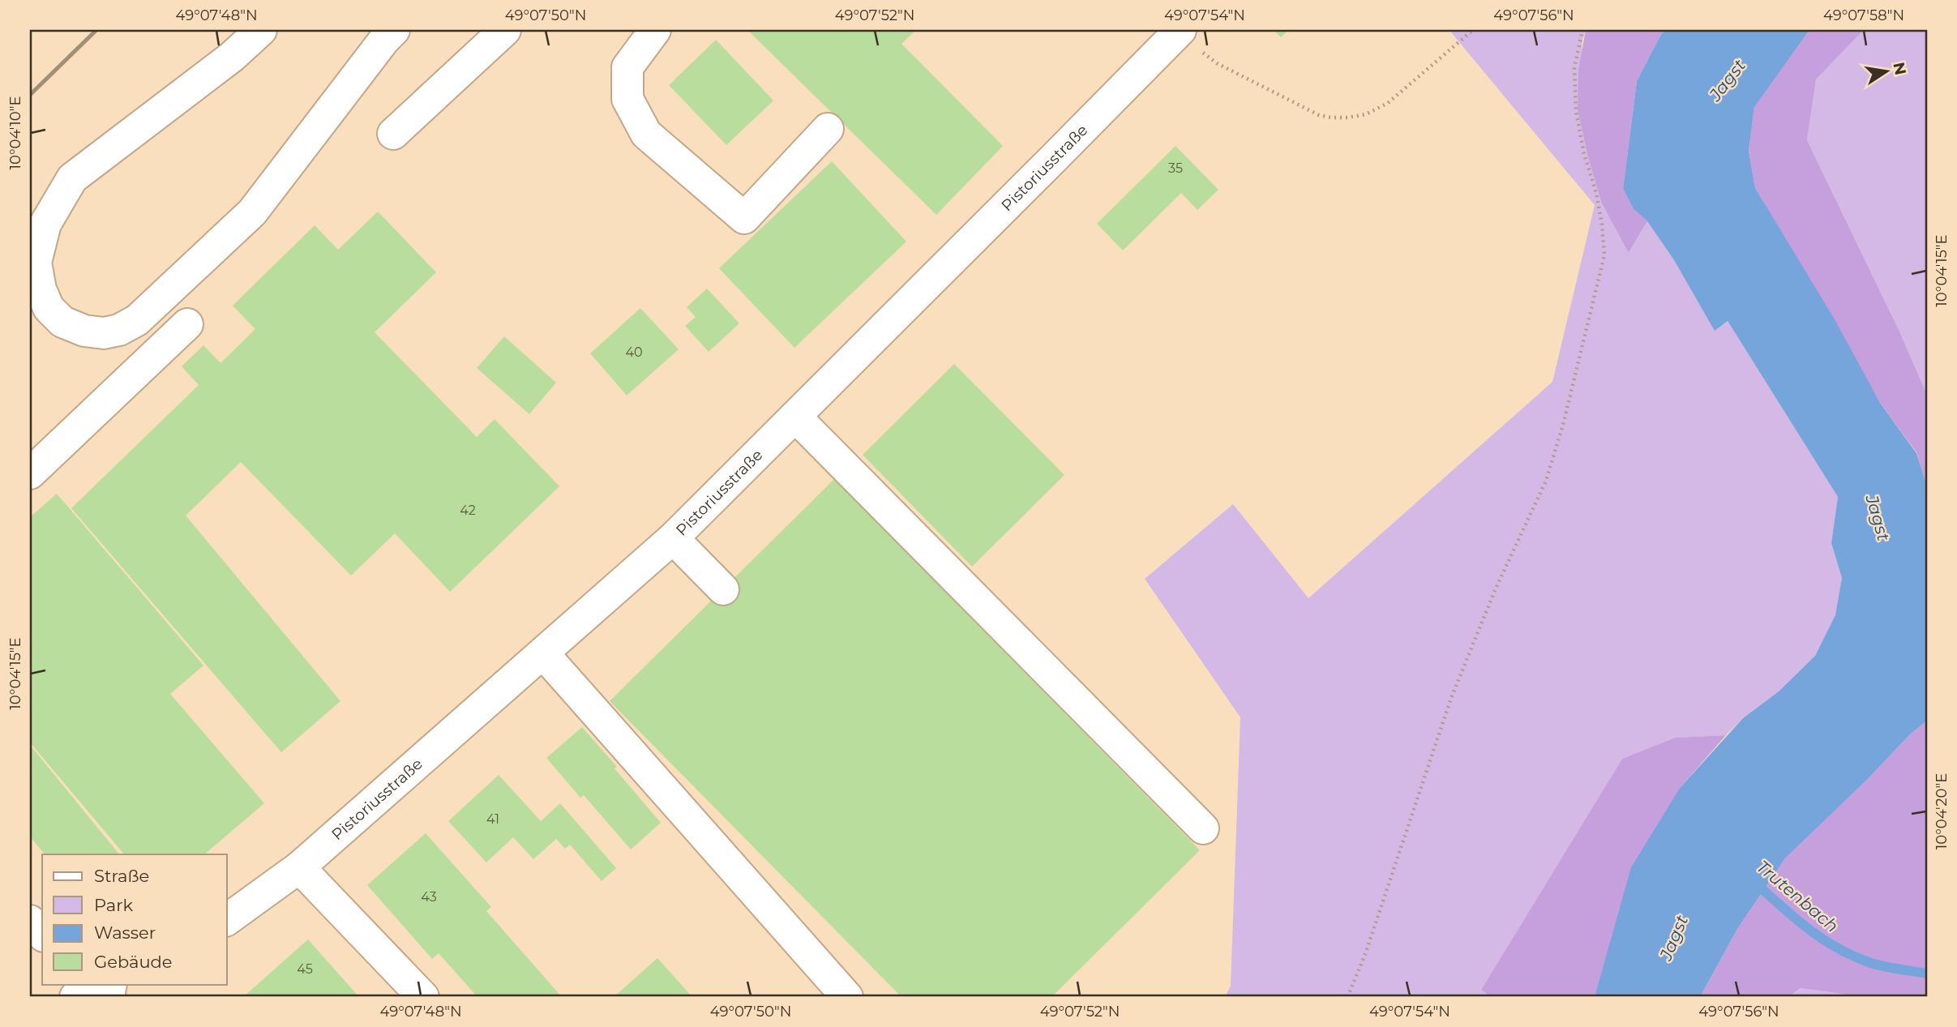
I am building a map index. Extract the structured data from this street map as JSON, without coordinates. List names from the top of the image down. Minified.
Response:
{"streets":{"street":["Pistoriusstraße"]},"water":["Jagst","Trutenbach"],"house_numbers":["35","40","42","41","43","45"],"legend":["Straße","Park","Wasser","Gebäude"],"north":"right","coordinates":["49°07'48\"N","49°07'50\"N","49°07'52\"N","49°07'54\"N","49°07'56\"N","49°07'58\"N","10°04'10\"E","10°04'15\"E","10°04'20\"E"]}
